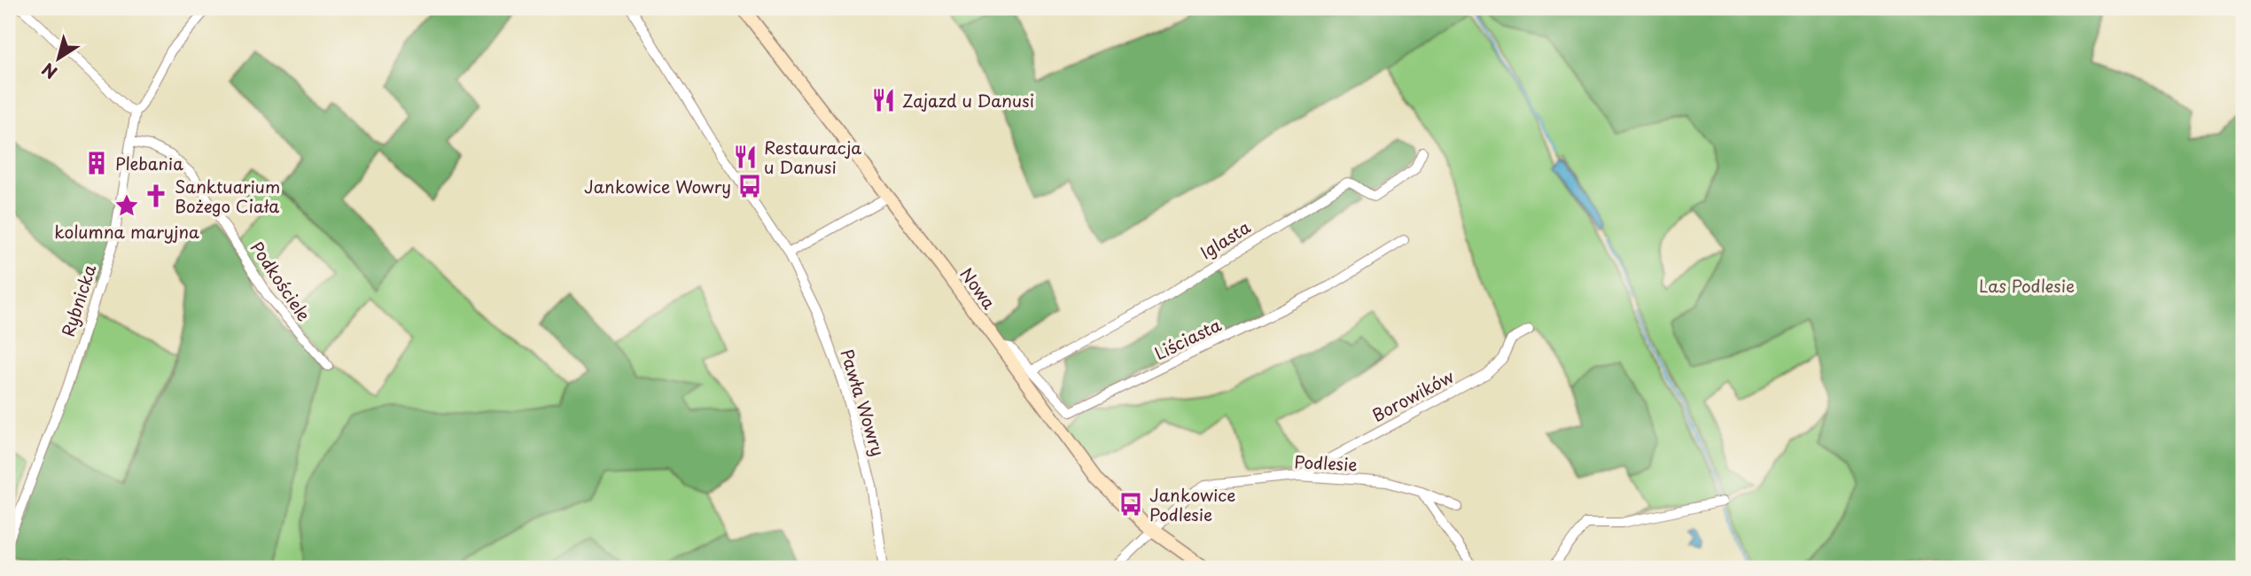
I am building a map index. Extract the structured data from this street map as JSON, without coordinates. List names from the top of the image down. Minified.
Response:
{"streets":{"street":["Iglasta","Podkościele","Nowa","Rybnicka","Liściasta","Borowików","Pawła Wowry","Podlesie"]},"crossings":[["Iglasta","Liściasta"],["Podkościele","Rybnicka"],["Nowa","Liściasta"],["Nowa","Podlesie"],["Borowików","Podlesie"]],"parks":["Las Podlesie"],"places":{"restaurant":["Zajazd u Danusi","Restauracja u Danusi"],"building":["Plebania"],"bus stop":["Jankowice Wowry","Jankowice Podlesie"],"church":["Sanktuarium Bożego Ciała"],"place":["kolumna maryjna"]},"north":"bottom left"}
